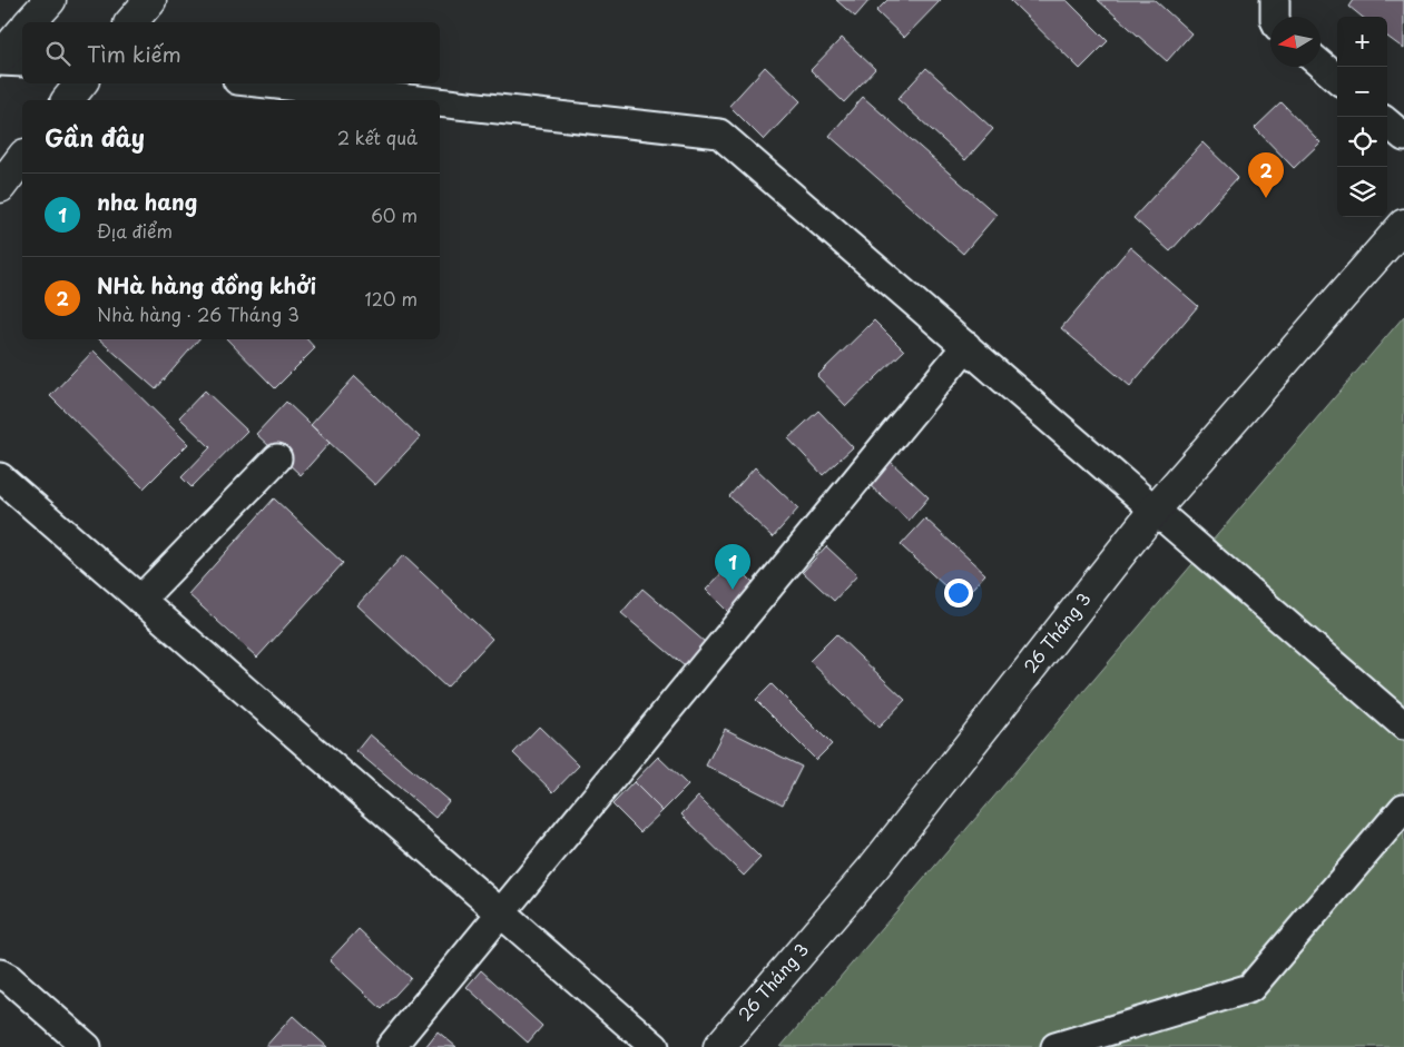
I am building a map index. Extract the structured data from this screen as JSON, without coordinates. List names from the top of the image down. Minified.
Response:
{"streets":{"street":["26 Tháng 3"]},"north":"left","page":{"map_buttons":["+","−"],"search":"Tìm kiếm","heading":["Gần đây","2 kết quả"],"pins":["2","1"],"list":[{"mark":"1","name":"nha hang","note":"Địa điểm","value":"60 m"},{"mark":"2","name":"NHà hàng đồng khởi","note":"Nhà hàng · 26 Tháng 3","value":"120 m"}]}}
